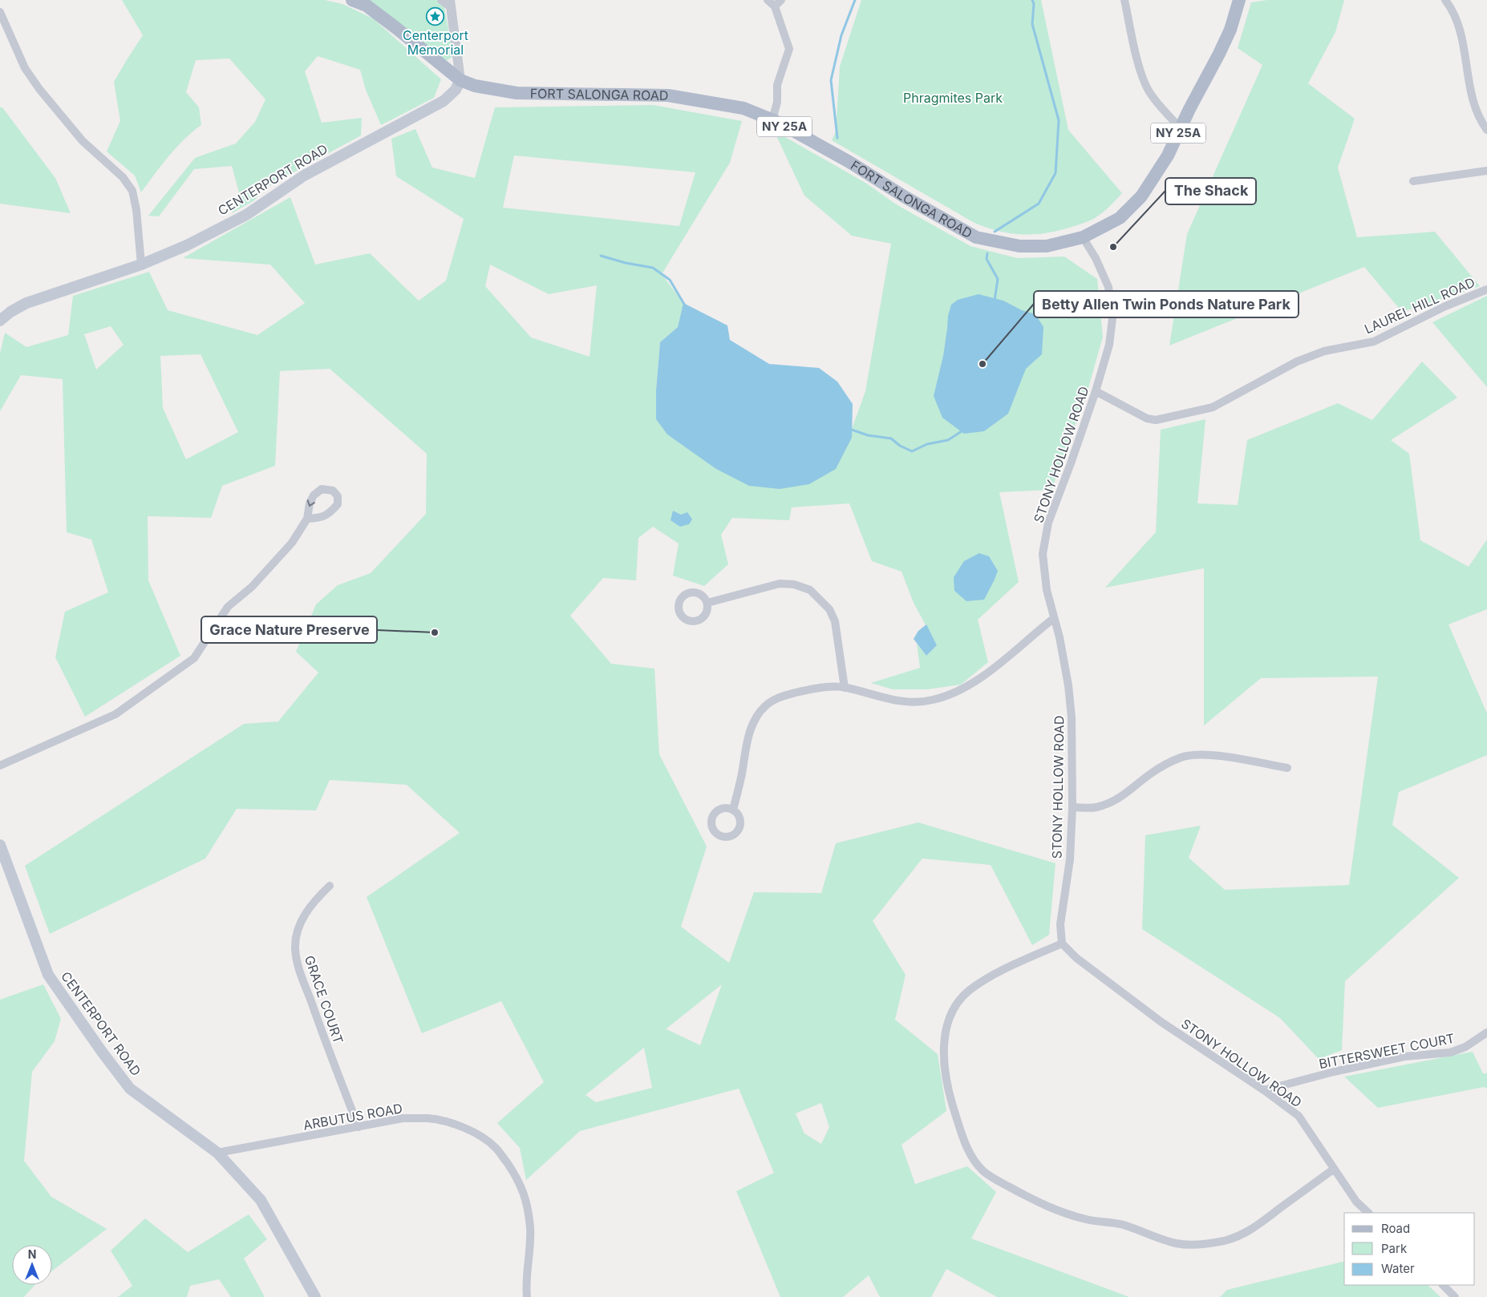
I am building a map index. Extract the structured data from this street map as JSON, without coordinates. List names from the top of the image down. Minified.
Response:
{"streets":{"main road":["FORT SALONGA ROAD","NY 25A","CENTERPORT ROAD"],"street":["LAUREL HILL ROAD","STONY HOLLOW ROAD","GRACE COURT","BITTERSWEET COURT","ARBUTUS ROAD"]},"crossings":[["FORT SALONGA ROAD","NY 25A"],["FORT SALONGA ROAD","CENTERPORT ROAD"],["FORT SALONGA ROAD","STONY HOLLOW ROAD"],["NY 25A","CENTERPORT ROAD"],["CENTERPORT ROAD","ARBUTUS ROAD"],["LAUREL HILL ROAD","STONY HOLLOW ROAD"],["STONY HOLLOW ROAD","BITTERSWEET COURT"],["GRACE COURT","ARBUTUS ROAD"]],"parks":["Phragmites Park"],"places":{"place":["Centerport Memorial"],"other":["The Shack","Betty Allen Twin Ponds Nature Park","Grace Nature Preserve"]},"legend":["Road","Park","Water"],"north":"top"}
